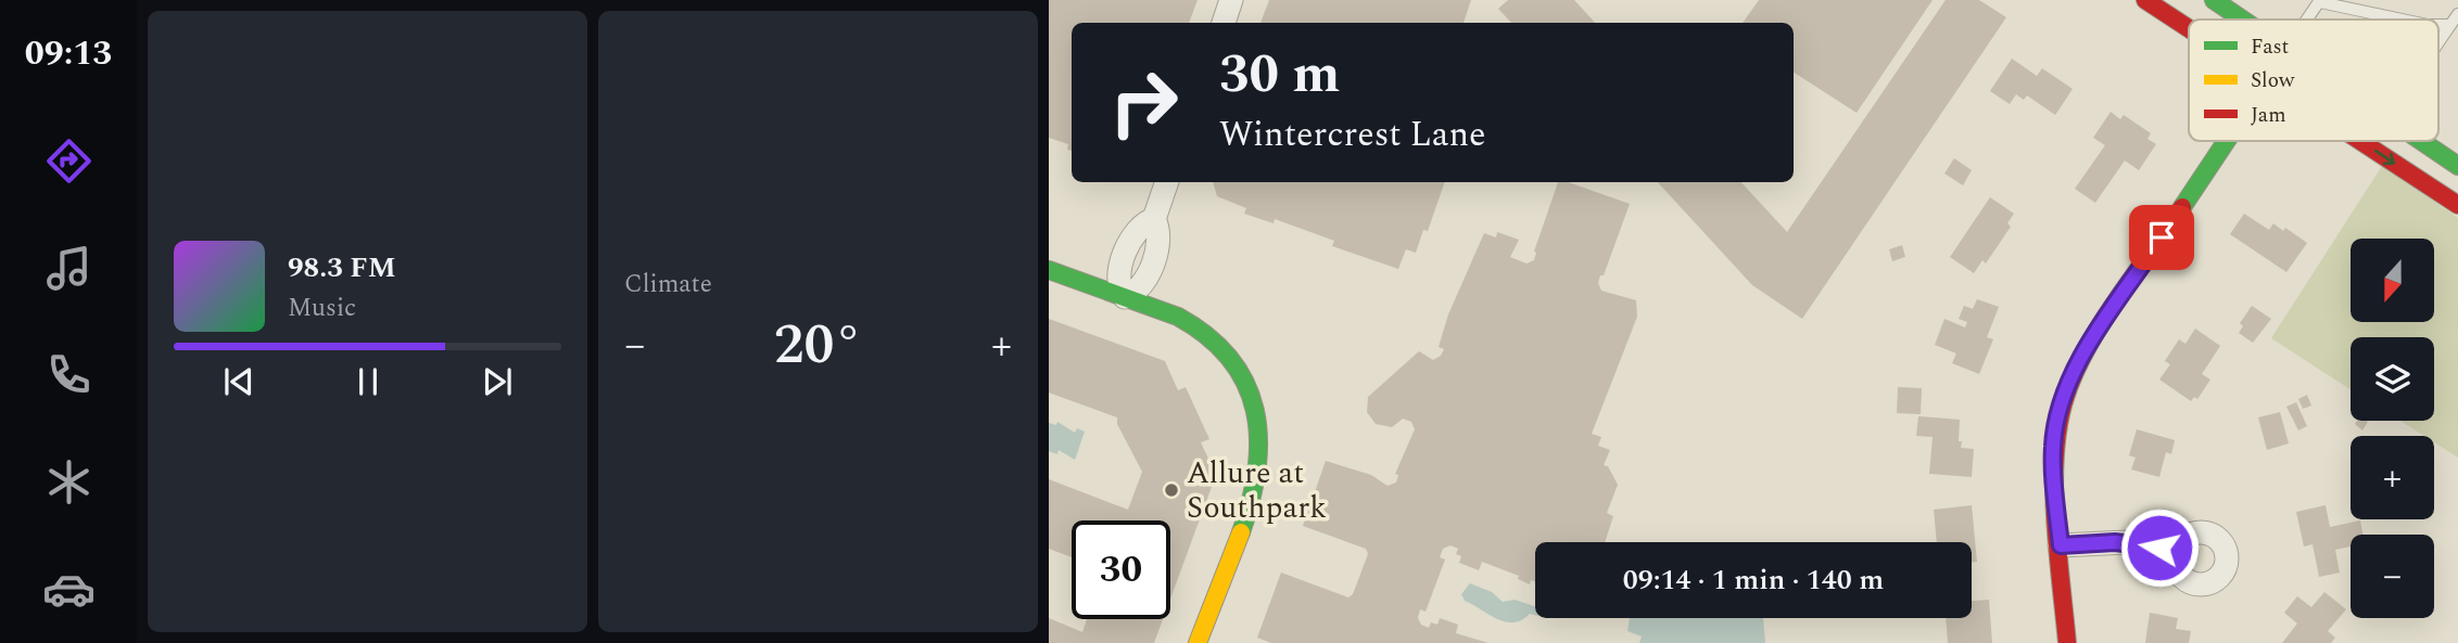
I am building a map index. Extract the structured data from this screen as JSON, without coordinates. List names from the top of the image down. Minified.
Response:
{"places":["Allure at Southpark"],"legend":["Fast","Slow","Jam"],"north":"bottom","page":{"tabs":"09:13","tile":"Climate","turn":["30 m","Wintercrest Lane"],"map_buttons":["+","−"],"song":["98.3 FM","Music"],"heat":["−","20°","+"],"limit":"30","trip":"09:14 · 1 min · 140 m"}}
